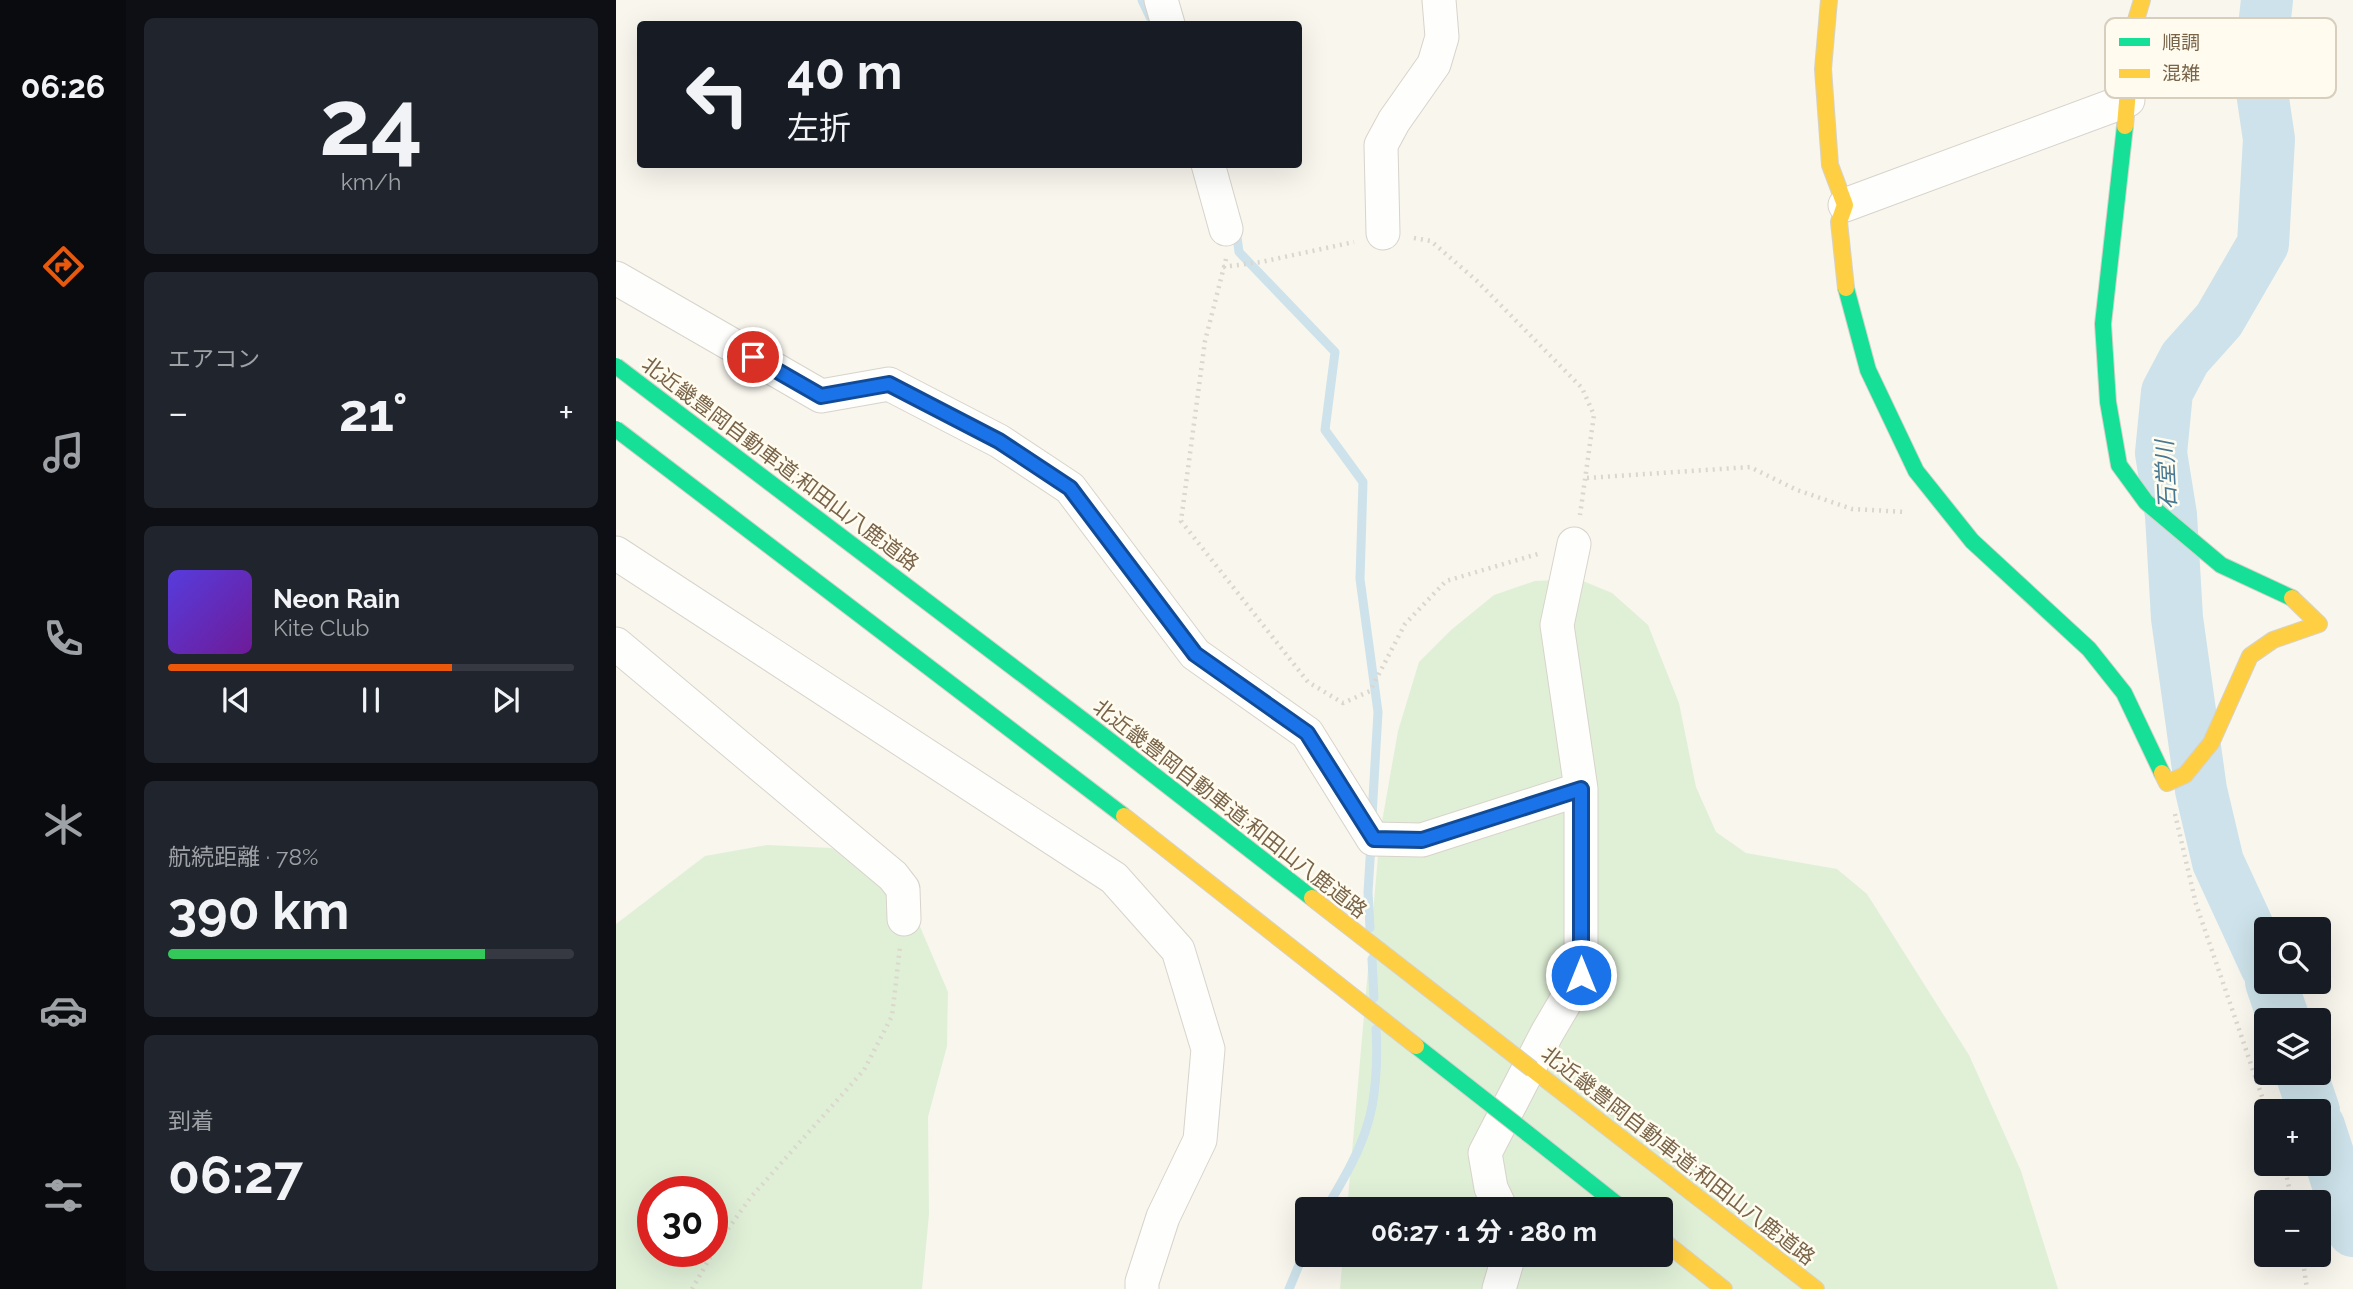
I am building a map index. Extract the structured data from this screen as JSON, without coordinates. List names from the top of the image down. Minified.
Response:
{"streets":{"main road":["北近畿豊岡自動車道;和田山八鹿道路"]},"water":["石堂川"],"legend":["順調","混雑"],"page":{"tabs":"06:26","tile":[["24","km/h"],"エアコン",["航続距離 · 78%","390 km"],["到着","06:27"]],"turn":["40 m","左折"],"heat":["−","21°","+"],"song":["Neon Rain","Kite Club"],"map_buttons":["+","−"],"limit":"30","trip":"06:27 · 1 分 · 280 m"}}
